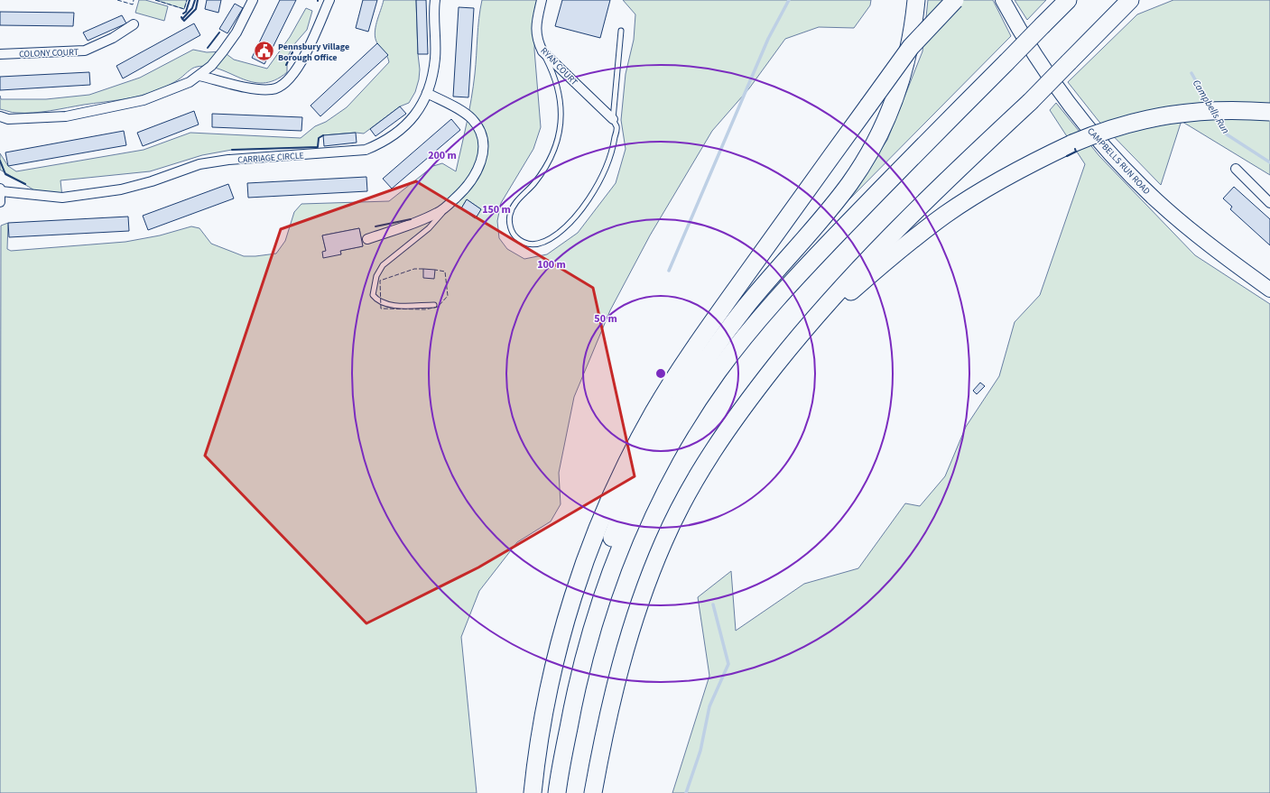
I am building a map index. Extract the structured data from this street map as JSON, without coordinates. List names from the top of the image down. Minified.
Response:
{"streets":{"main road":["CAMPBELLS RUN ROAD"],"street":["COLONY COURT","RYAN COURT","CARRIAGE CIRCLE"]},"water":["Campbells Run"],"places":{"public building":["Pennsbury Village Borough Office"]},"rings":["200 m","150 m","100 m","50 m"]}
